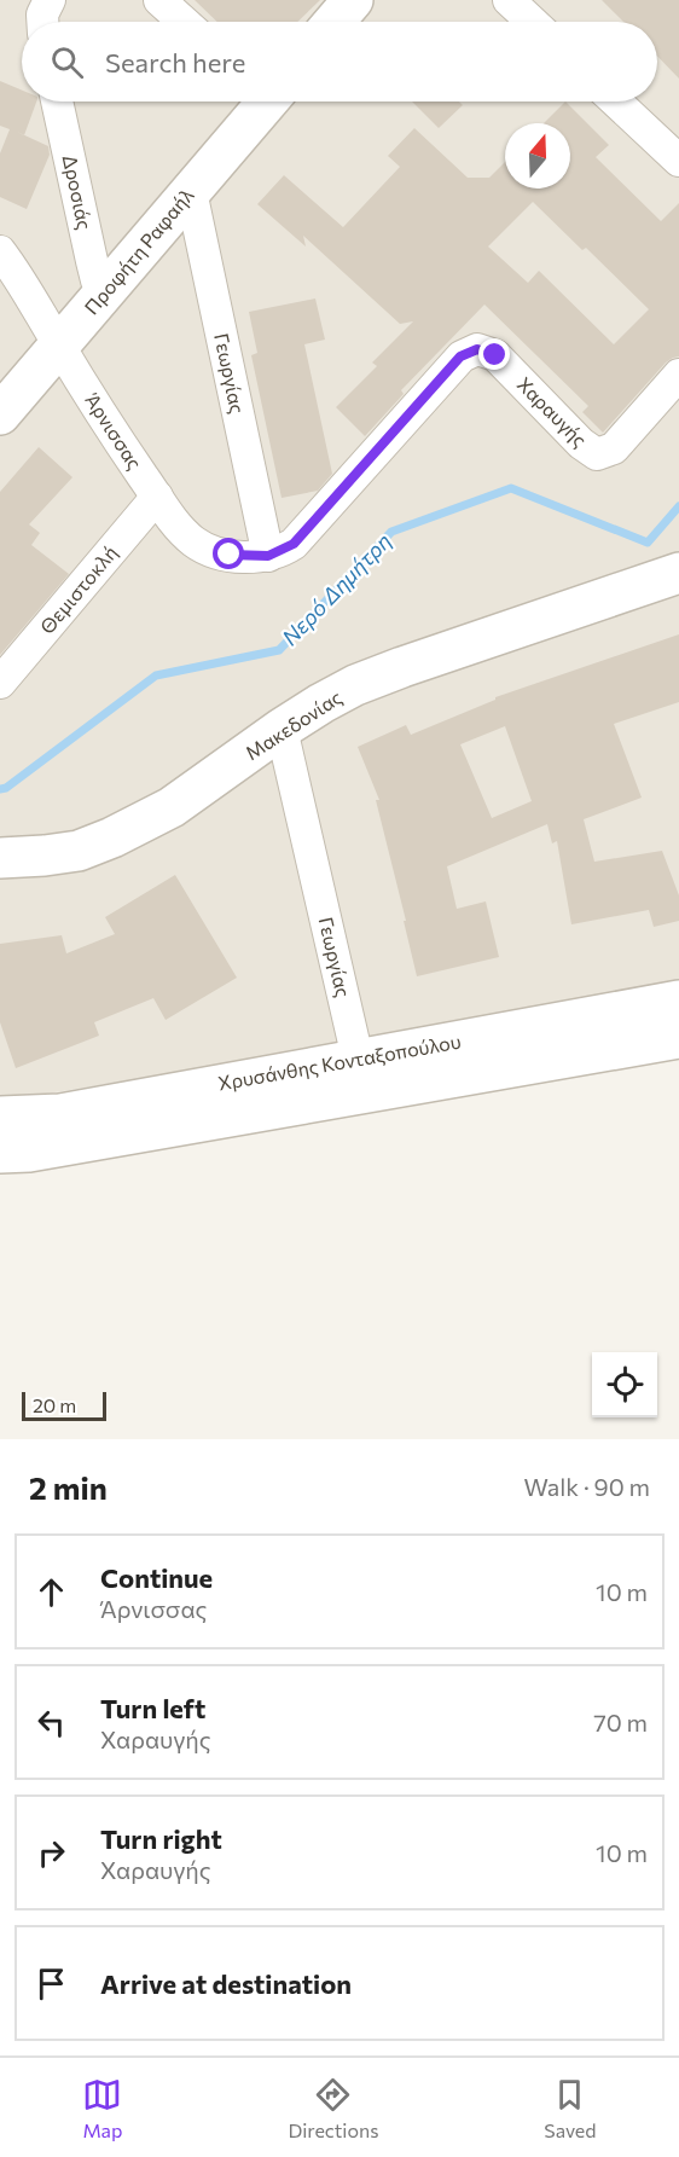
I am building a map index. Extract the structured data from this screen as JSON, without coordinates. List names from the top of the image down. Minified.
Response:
{"streets":{"street":["Δροσιάς","Προφήτη Ραφαήλ","Γεωργίας","Χαραυγής","Άρνισσας","Θεμιστοκλή","Μακεδονίας","Χρυσάνθης Κονταξοπούλου"]},"crossings":[["Δροσιάς","Προφήτη Ραφαήλ"],["Προφήτη Ραφαήλ","Γεωργίας"],["Προφήτη Ραφαήλ","Άρνισσας"],["Γεωργίας","Χαραυγής"],["Γεωργίας","Άρνισσας"],["Γεωργίας","Μακεδονίας"],["Γεωργίας","Χρυσάνθης Κονταξοπούλου"],["Χαραυγής","Άρνισσας"],["Άρνισσας","Θεμιστοκλή"]],"water":["Νερό Δημήτρη"],"scale_bar":"20 m","north":"top","page":{"search":"Search here","scale":"20 m","heading":["2 min","Walk · 90 m"],"list":[["Continue","Άρνισσας","10 m"],["Turn left","Χαραυγής","70 m"],["Turn right","Χαραυγής","10 m"],"Arrive at destination"],"nav":["Map","Directions","Saved"]}}
